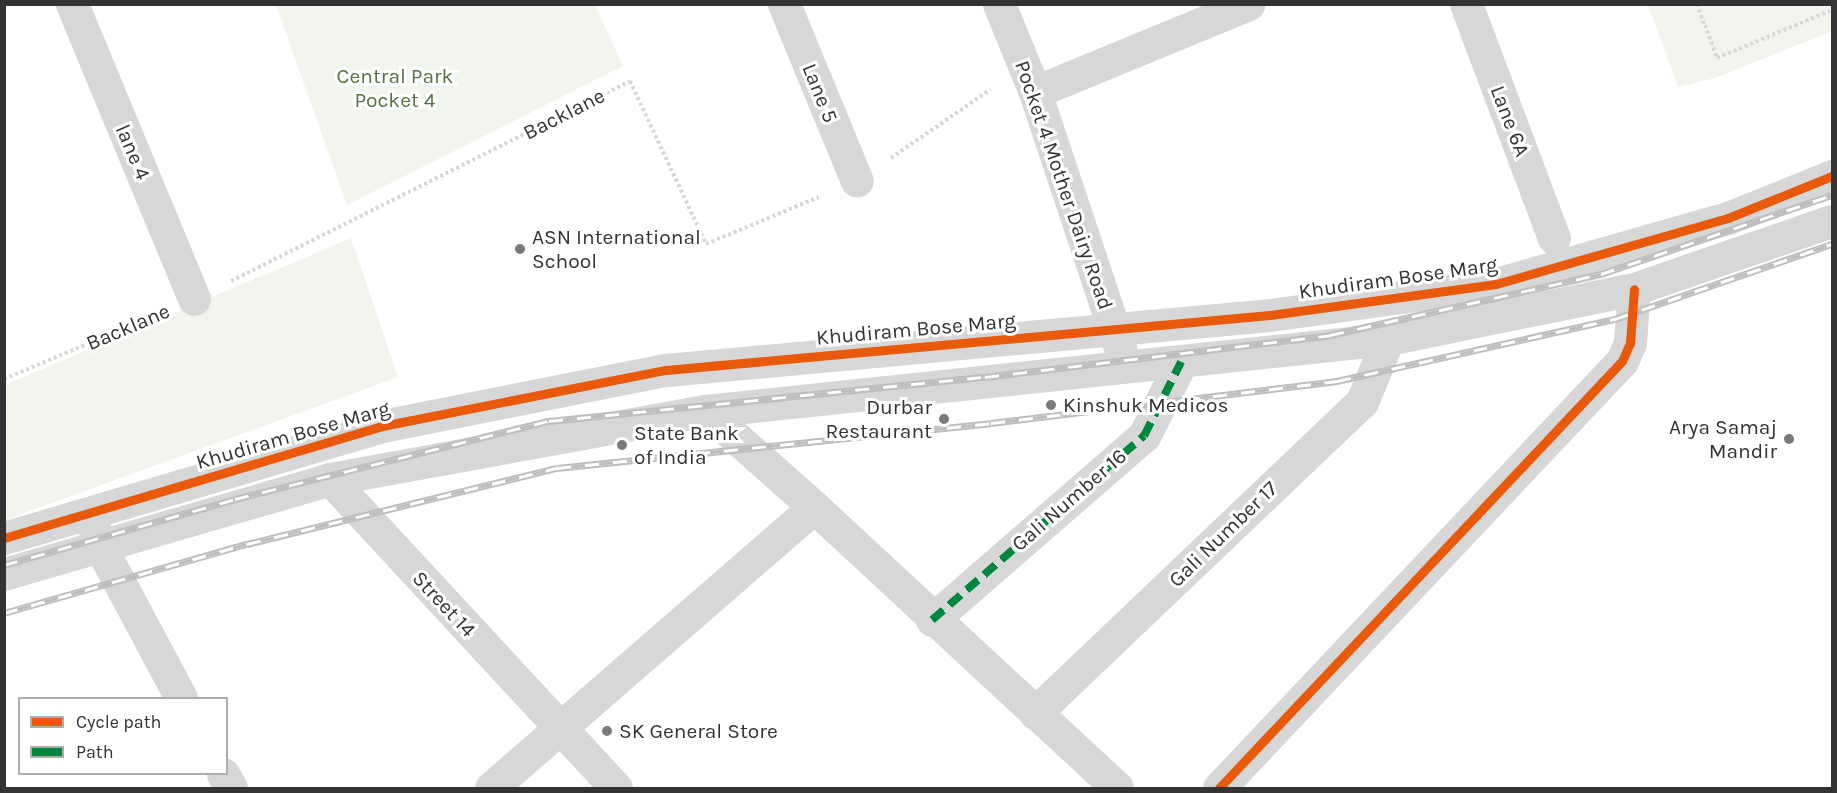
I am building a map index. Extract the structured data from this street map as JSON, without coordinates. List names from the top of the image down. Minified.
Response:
{"streets":{"street":["Lane 5","Lane 6A","lane 4","Pocket 4 Mother Dairy Road","Khudiram Bose Marg","Gali Number 16","Gali Number 17","Street 14"],"path":["Backlane"]},"crossings":[["Lane 5","Backlane"],["Backlane","lane 4"],["Backlane","Pocket 4 Mother Dairy Road"],["Pocket 4 Mother Dairy Road","Khudiram Bose Marg"]],"parks":["Central Park Pocket 4"],"places":["ASN International School","Kinshuk Medicos","Durbar Restaurant","Arya Samaj Mandir","State Bank of India","SK General Store"],"legend":["Cycle path","Path"]}
